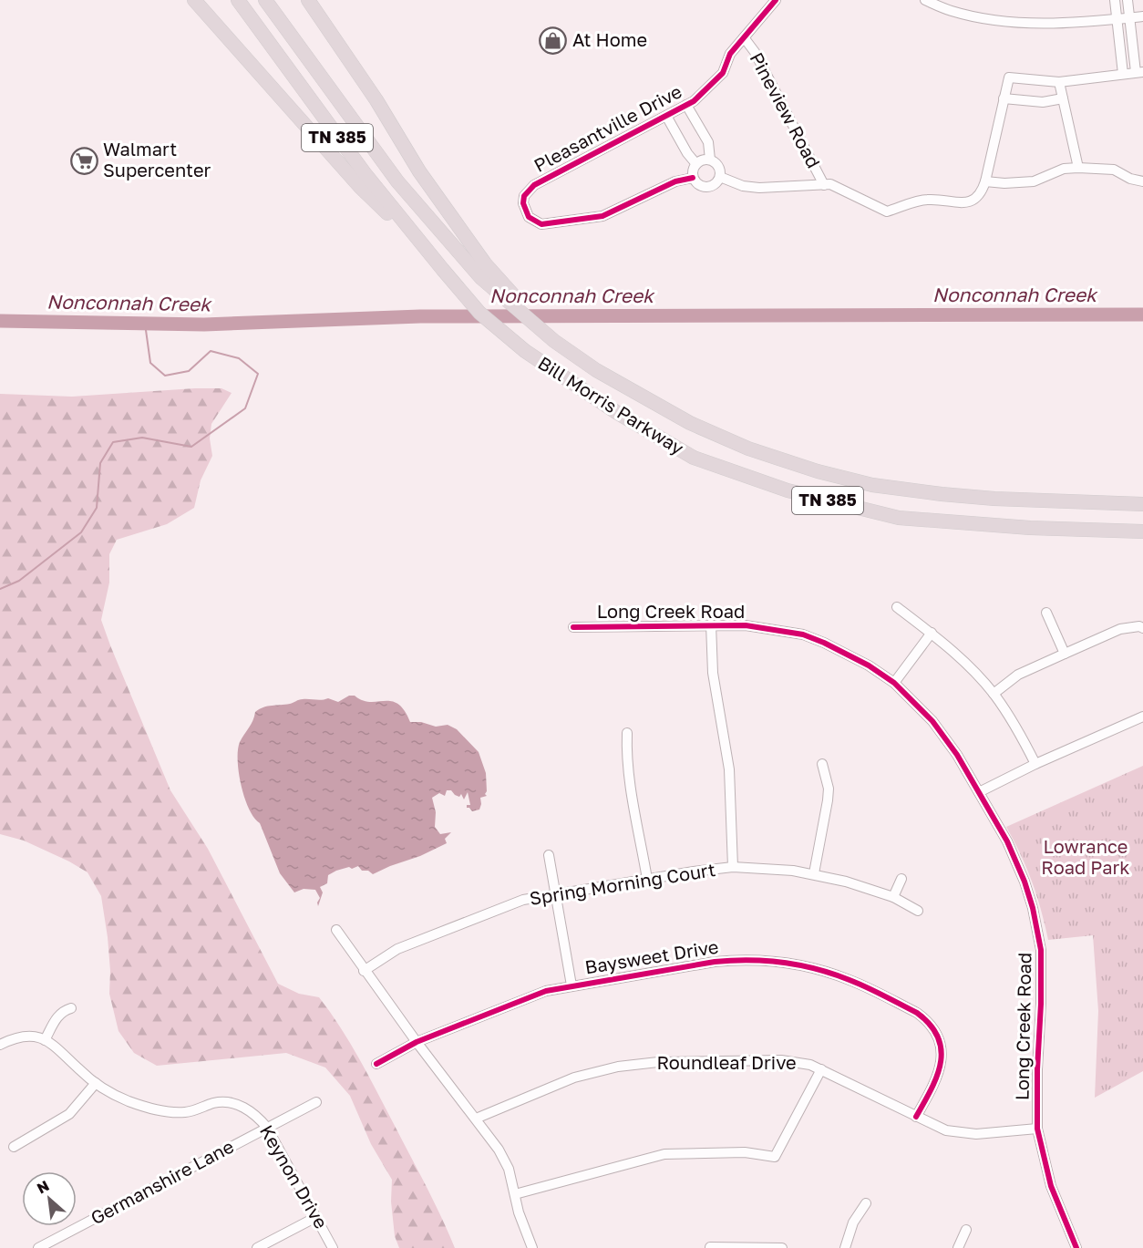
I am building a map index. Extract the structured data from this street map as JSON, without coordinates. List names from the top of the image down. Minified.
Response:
{"streets":{"highway":["TN 385","Bill Morris Parkway"],"street":["Pineview Road","Pleasantville Drive","Long Creek Road","Spring Morning Court","Baysweet Drive","Roundleaf Drive","Keynon Drive","Germanshire Lane"]},"crossings":[["Pineview Road","Pleasantville Drive"],["Long Creek Road","Roundleaf Drive"],["Baysweet Drive","Roundleaf Drive"],["Keynon Drive","Germanshire Lane"]],"water":["Nonconnah Creek"],"parks":["Lowrance Road Park"],"places":{"shop":["At Home"],"supermarket":["Walmart Supercenter"]},"north":"top left"}
